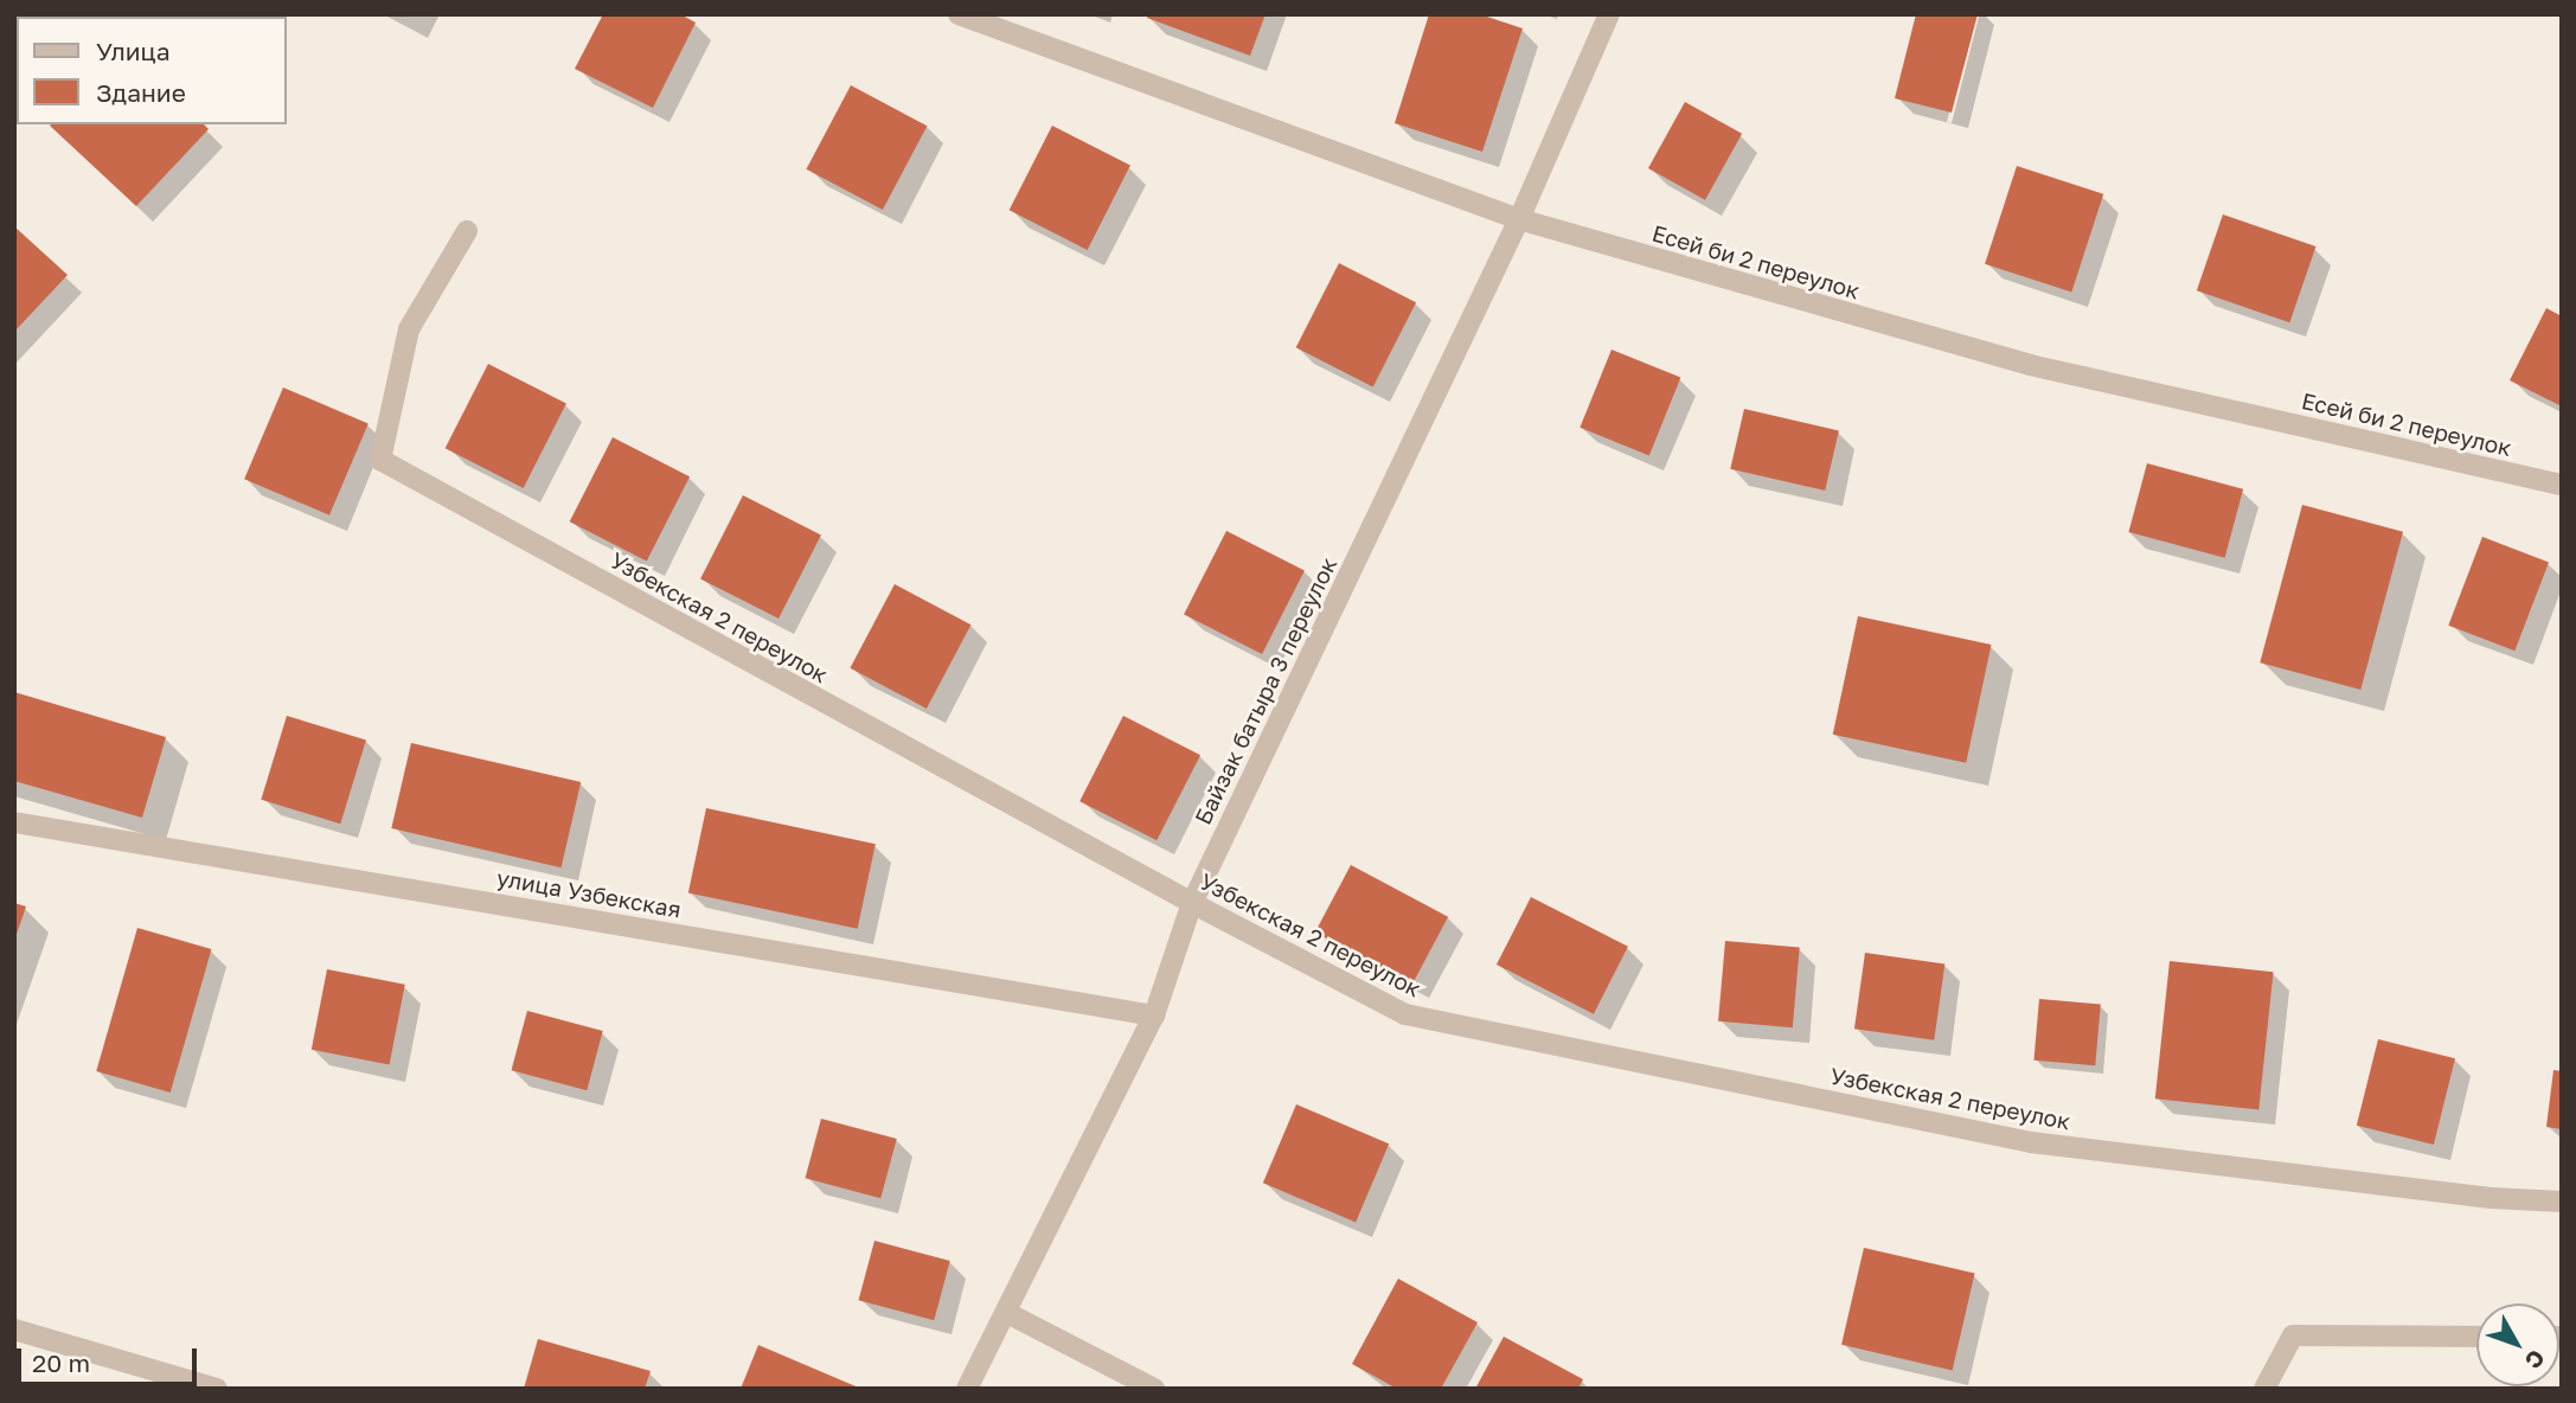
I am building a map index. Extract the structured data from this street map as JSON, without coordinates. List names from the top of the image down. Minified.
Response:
{"streets":{"street":["Есей би 2 переулок","Узбекская 2 переулок","Байзак батыра 3 переулок","улица Узбекская"]},"crossings":[["Есей би 2 переулок","Байзак батыра 3 переулок"],["Узбекская 2 переулок","Байзак батыра 3 переулок"],["Байзак батыра 3 переулок","улица Узбекская"]],"legend":["Улица","Здание"],"scale_bar":"20 m","north":"bottom right"}
